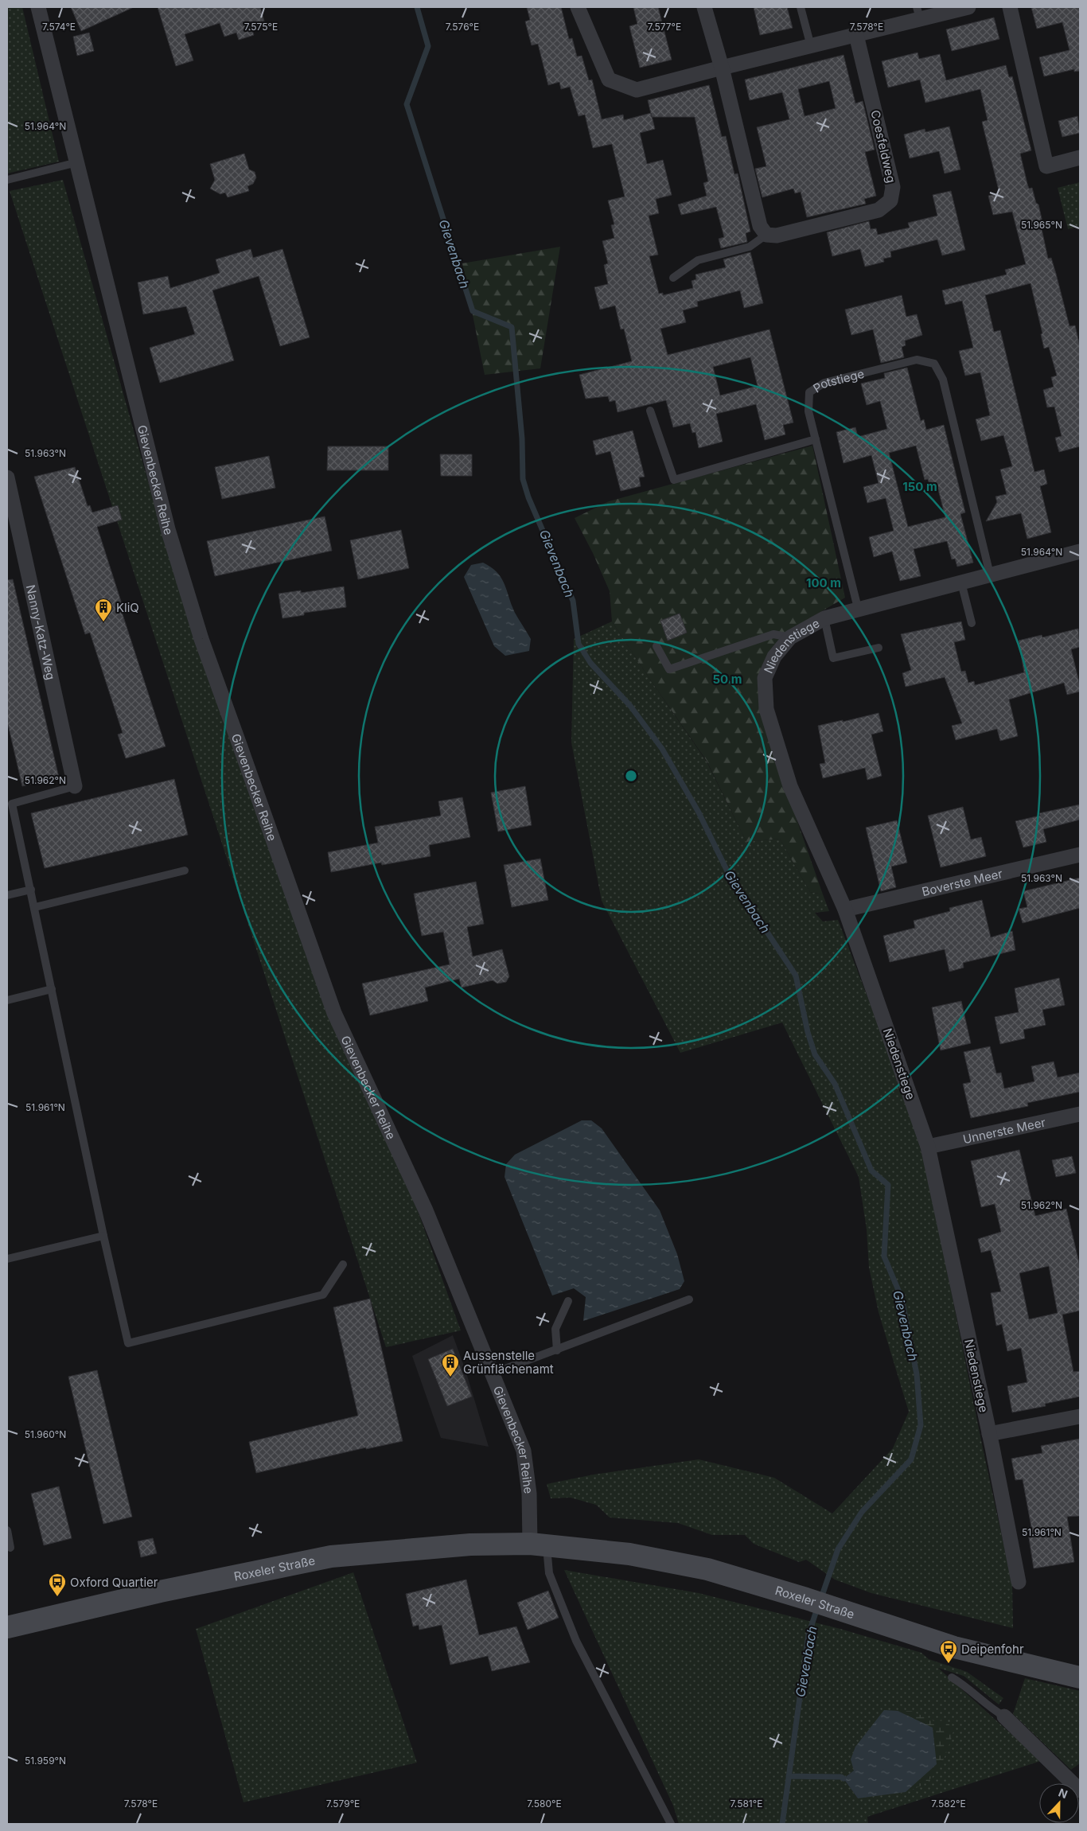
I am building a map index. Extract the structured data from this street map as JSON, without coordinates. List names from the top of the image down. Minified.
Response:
{"streets":{"main road":["Roxeler Straße"],"street":["Coesfeldweg","Gievenbecker Reihe","Nanny-Katz-Weg","Niedenstiege","Boverste Meer","Unnerste Meer"],"lane":["Potstiege"]},"crossings":[["Potstiege","Niedenstiege"],["Gievenbecker Reihe","Roxeler Straße"],["Niedenstiege","Boverste Meer"],["Niedenstiege","Unnerste Meer"]],"water":["Gievenbach"],"places":{"building":["KliQ","Aussenstelle Grünflächenamt"],"bus stop":["Oxford Quartier","Deipenfohr"]},"north":"top","coordinates":["7.578°E","7.574°E","7.575°E","7.576°E","7.577°E","51.964°N","51.965°N","51.963°N","51.962°N","51.961°N","51.960°N","51.959°N","7.579°E","7.580°E","7.581°E","7.582°E"],"rings":["150 m","100 m","50 m"]}
